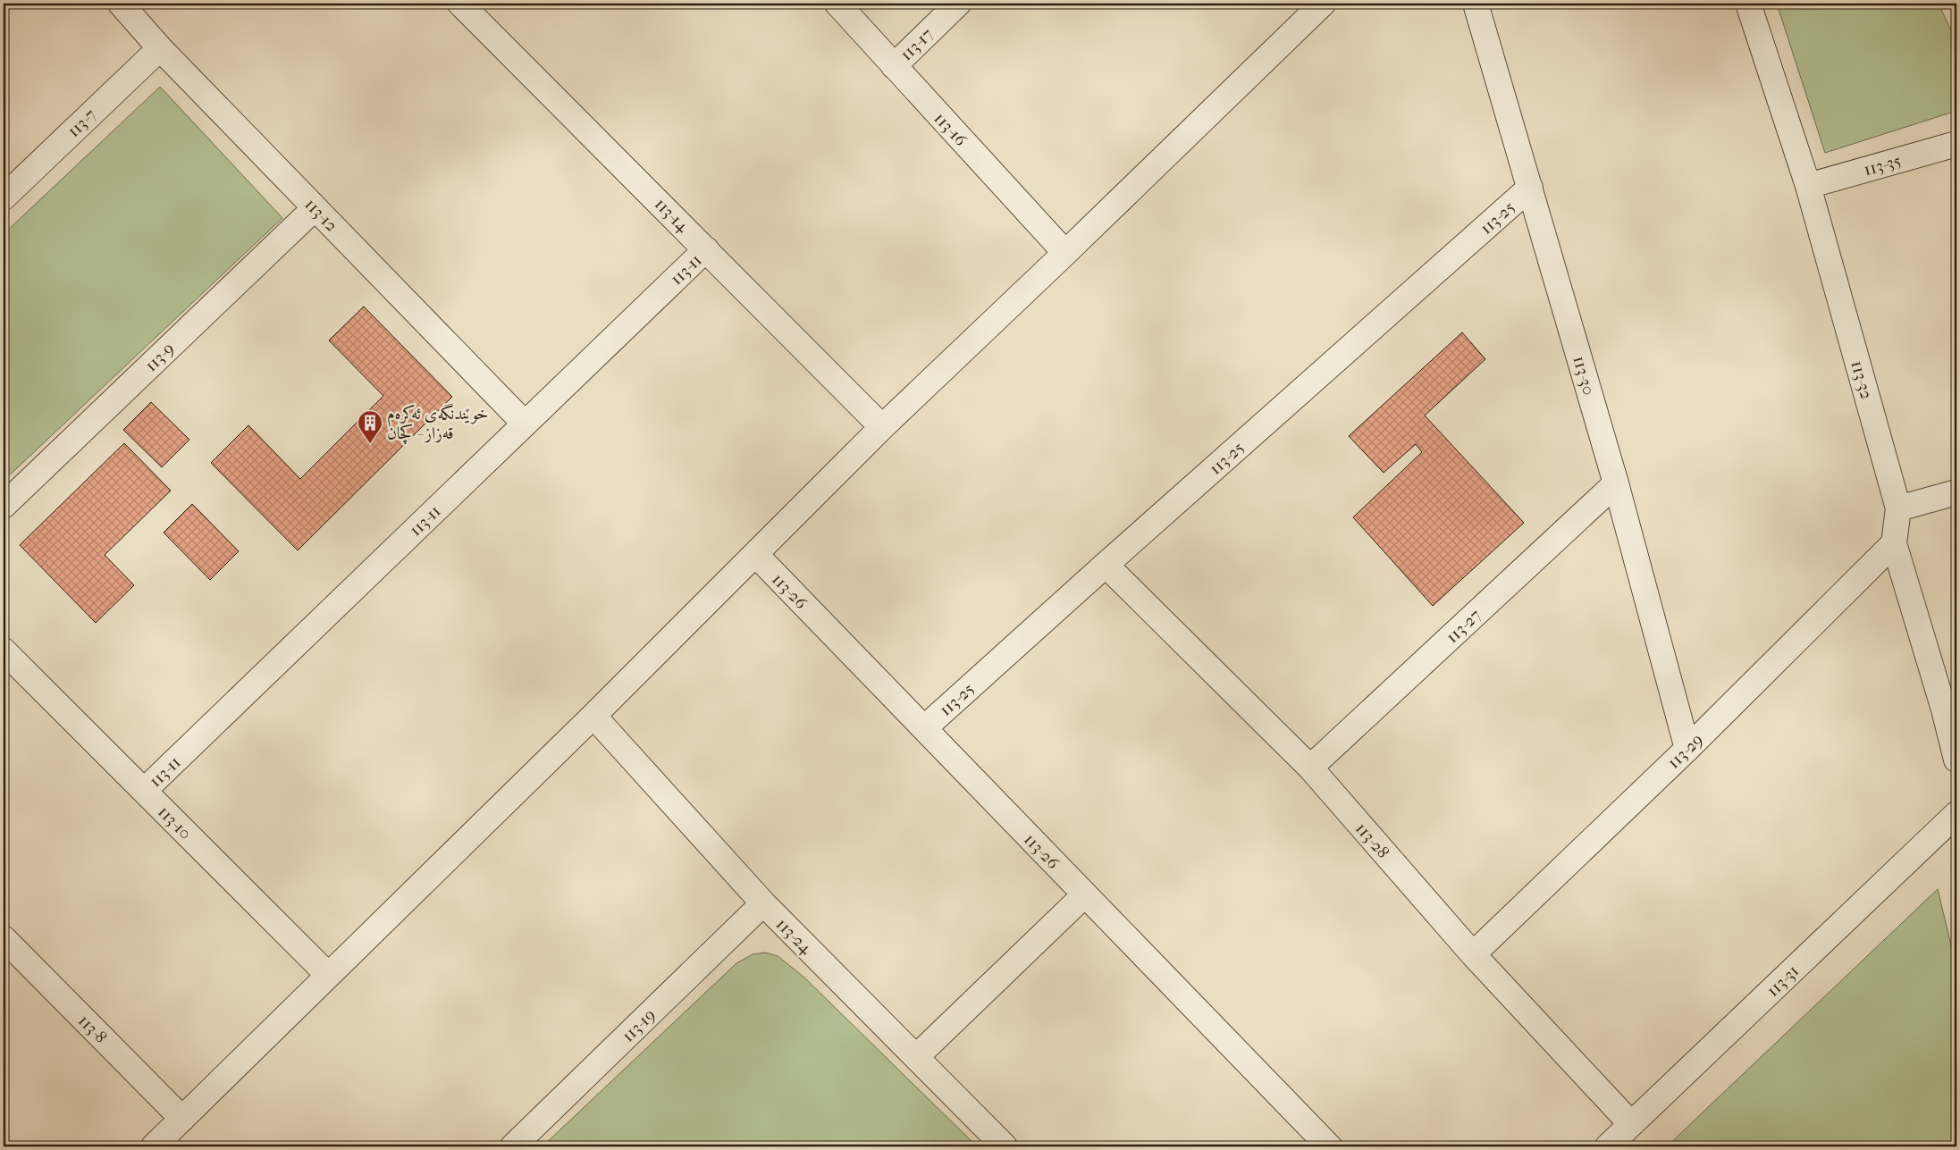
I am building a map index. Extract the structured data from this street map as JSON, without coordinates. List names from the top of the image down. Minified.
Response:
{"streets":{"street":["113-17","113-7","113-16","113-35","113-12","113-14","113-25","113-11","113-9","113-30","113-32","113-26","113-27","113-29","113-10","113-28","113-24","113-31","113-19","113-8"]},"crossings":[["113-17","113-16"],["113-7","113-12"],["113-35","113-32"],["113-12","113-11"],["113-12","113-9"],["113-14","113-11"],["113-25","113-30"],["113-25","113-26"],["113-25","113-28"],["113-11","113-10"],["113-30","113-27"],["113-30","113-29"],["113-32","113-29"],["113-27","113-28"],["113-29","113-28"],["113-28","113-31"],["113-24","113-19"]],"places":{"building":["خوێندنگەی ئەکرەم قەزاز - کچان"]}}
